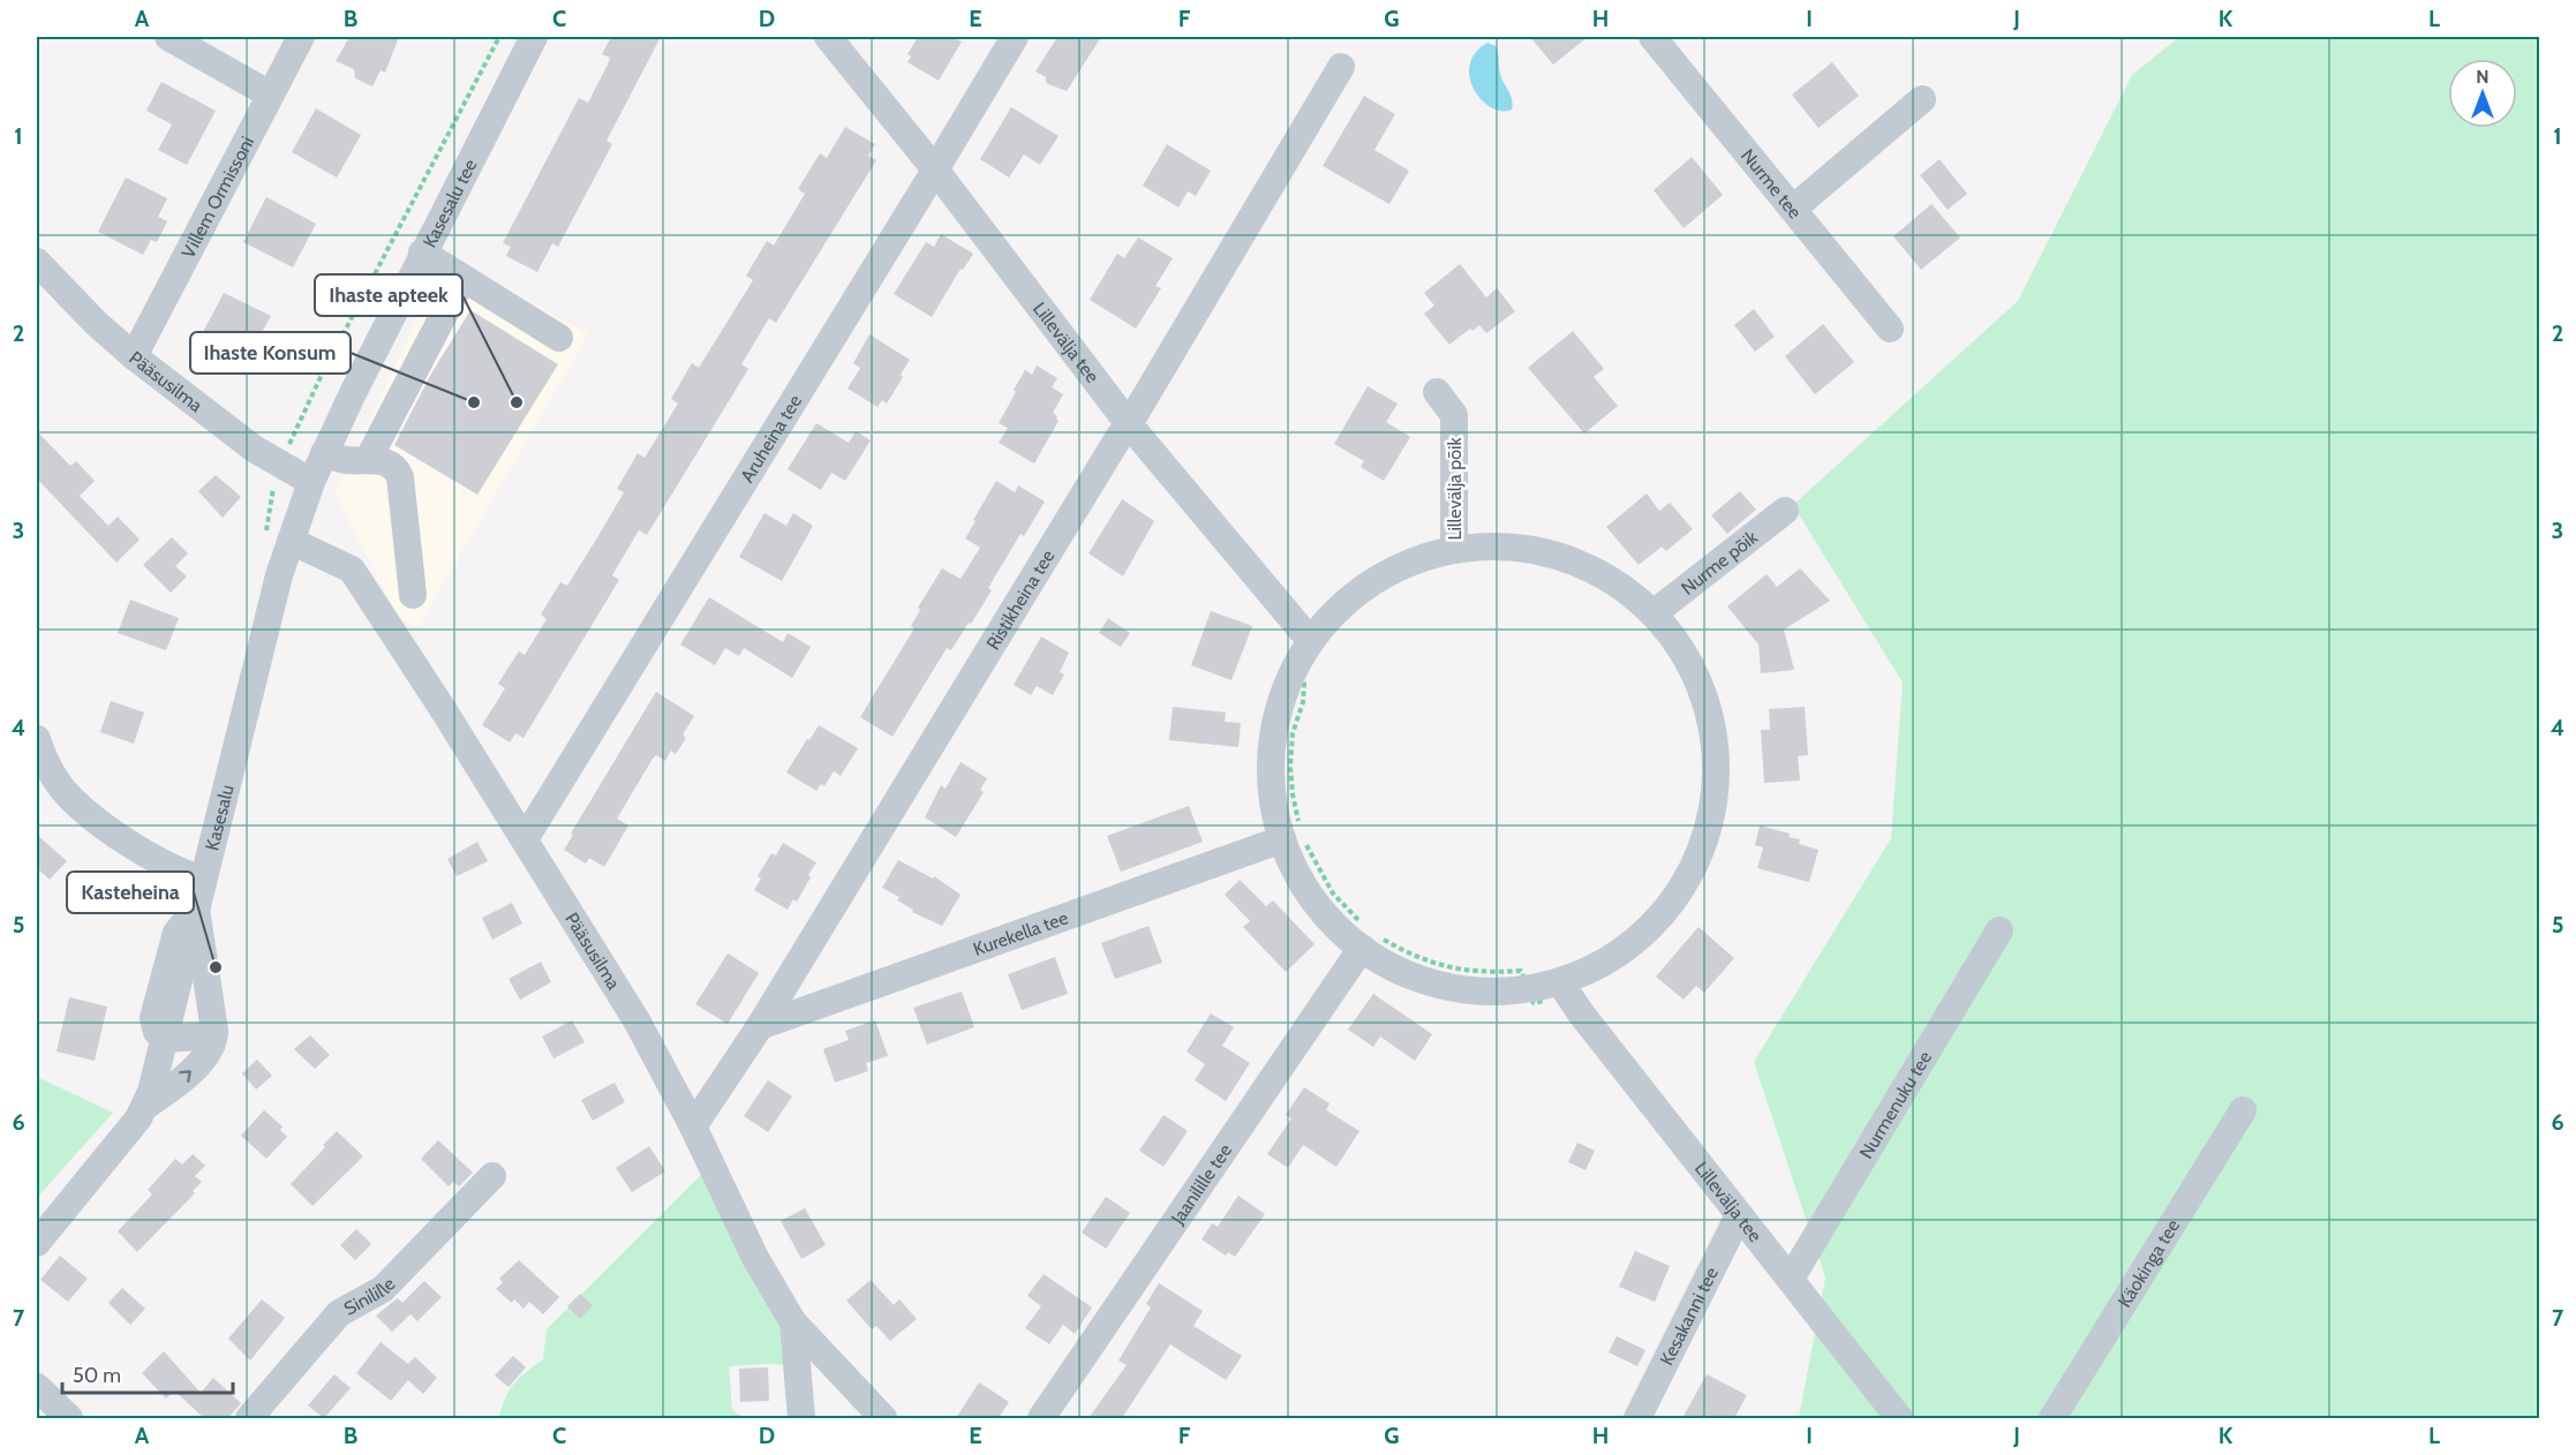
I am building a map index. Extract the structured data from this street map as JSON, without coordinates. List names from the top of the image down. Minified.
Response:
{"streets":{"street":["Nurme tee","Villem Ormissoni","Kasesalu tee","Lillevälja tee","Pääsusilma","Aruheina tee","Lillevälja põik","Nurme põik","Ristikheina tee","Kasesalu","Kurekella tee","Nurmenuku tee","Jaanilille tee","Käokinga tee","Sinilille","Kesakanni tee"]},"crossings":[["Villem Ormissoni","Pääsusilma"],["Kasesalu tee","Pääsusilma"],["Kasesalu tee","Kasesalu"],["Lillevälja tee","Aruheina tee"],["Lillevälja tee","Ristikheina tee"],["Lillevälja tee","Nurmenuku tee"],["Lillevälja tee","Kesakanni tee"],["Pääsusilma","Aruheina tee"],["Pääsusilma","Ristikheina tee"],["Pääsusilma","Kasesalu"],["Ristikheina tee","Kurekella tee"]],"places":["Ihaste Konsum","Ihaste apteek","Kasteheina"],"scale_bar":"50 m","north":"top","grid":{"columns":["A","B","C","D","E","F","G","H","I","J","K","L"],"rows":["1","2","3","4","5","6","7"]}}
